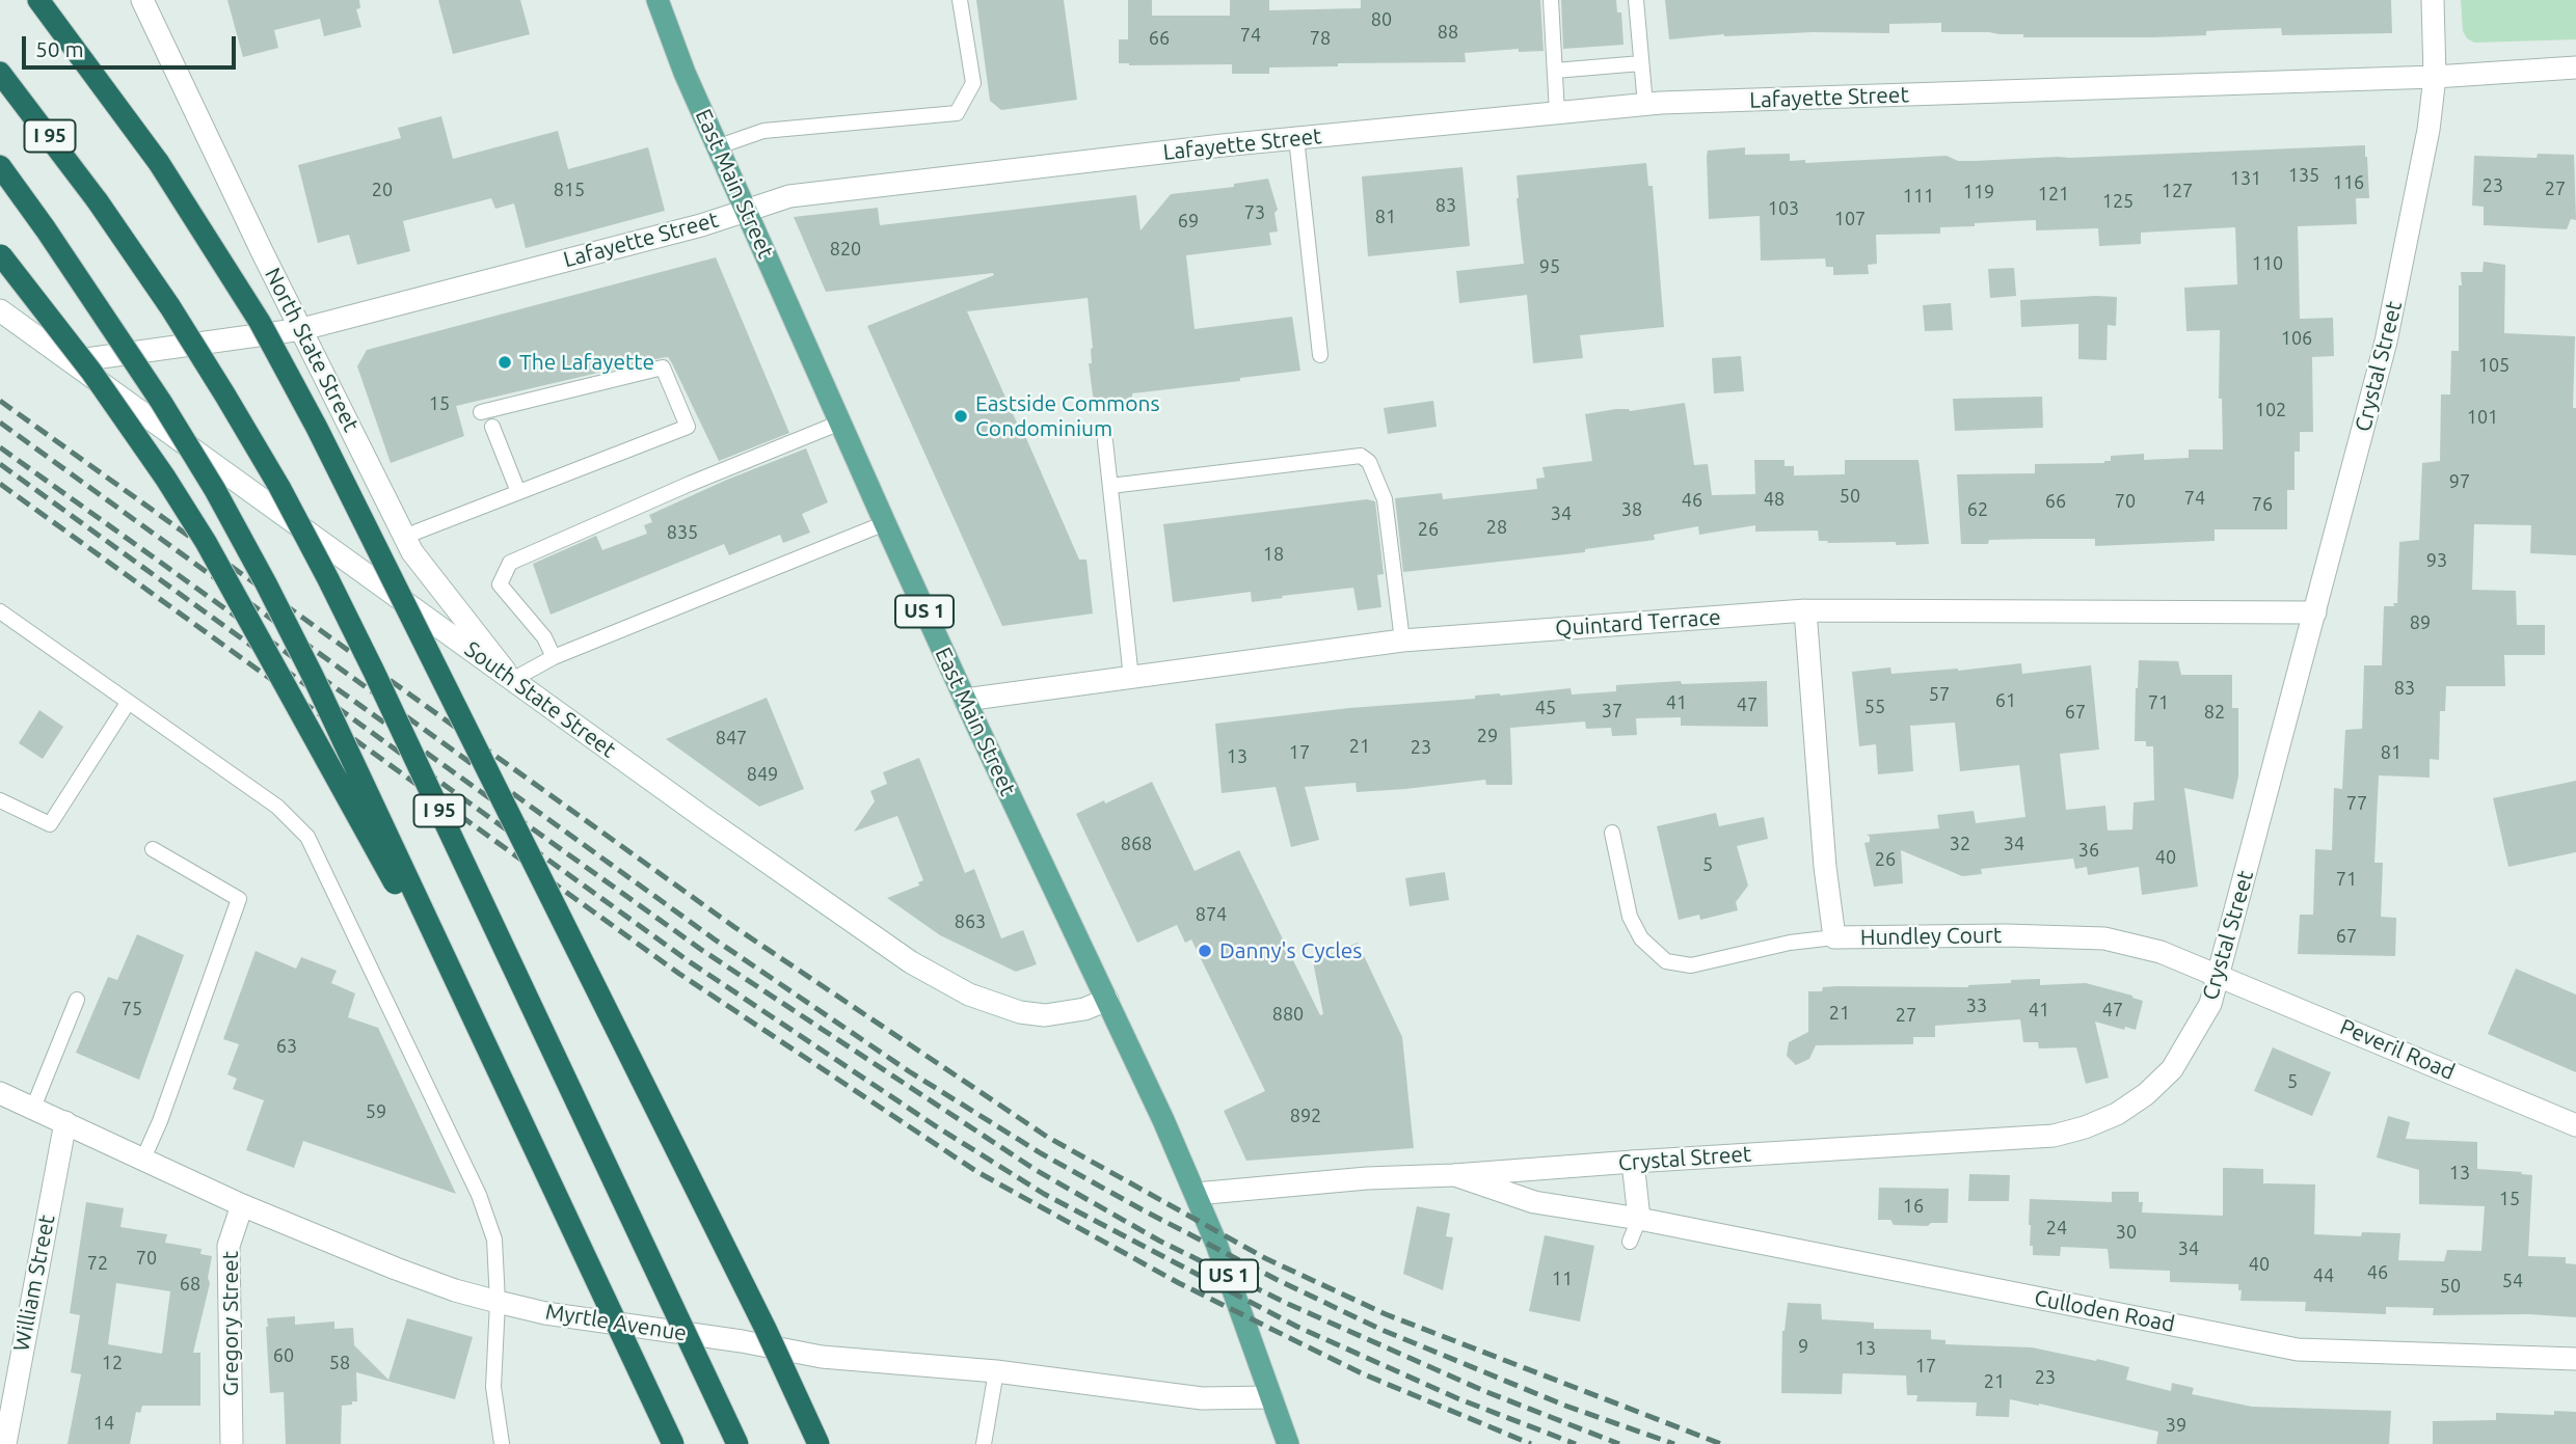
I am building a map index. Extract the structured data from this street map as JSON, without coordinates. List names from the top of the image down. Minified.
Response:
{"streets":{"highway":["I 95"],"main road":["East Main Street","US 1"],"street":["Lafayette Street","North State Street","Crystal Street","Quintard Terrace","South State Street","Hundley Court","Peveril Road","William Street","Culloden Road","Myrtle Avenue","Gregory Street"]},"crossings":[["Lafayette Street","East Main Street"],["Lafayette Street","North State Street"],["Lafayette Street","Crystal Street"],["Lafayette Street","South State Street"],["East Main Street","Crystal Street"],["East Main Street","Quintard Terrace"],["East Main Street","South State Street"],["East Main Street","Myrtle Avenue"],["North State Street","South State Street"],["Crystal Street","Quintard Terrace"],["Crystal Street","Hundley Court"],["Crystal Street","Peveril Road"],["Crystal Street","Culloden Road"],["Quintard Terrace","Hundley Court"],["Hundley Court","Peveril Road"],["William Street","Myrtle Avenue"],["Myrtle Avenue","Gregory Street"]],"places":["The Lafayette","Eastside Commons Condominium","Danny's Cycles"],"house_numbers":["80","88","74","66","78","135","131","116","23","27","20","815","127","119","121","111","125","83","103","73","81","107","69","820","110","95","106","105","15","102","101","97","50","74","48","46","66","70","76","38","62","34","28","26","835","18","93","89","83","57","61","41","71","47","55","45","37","67","82","29","847","21","23","17","81","13","849","77","868","32","34","36","40","26","5","71","874","863","67","33","75","41","47","21","880","27","63","5","59","892","13","15","16","24","30","34","70","72","40","46","44","11","54","68","50","9","13","60","12","58","17","23","21","14","39"],"scale_bar":"50 m"}
